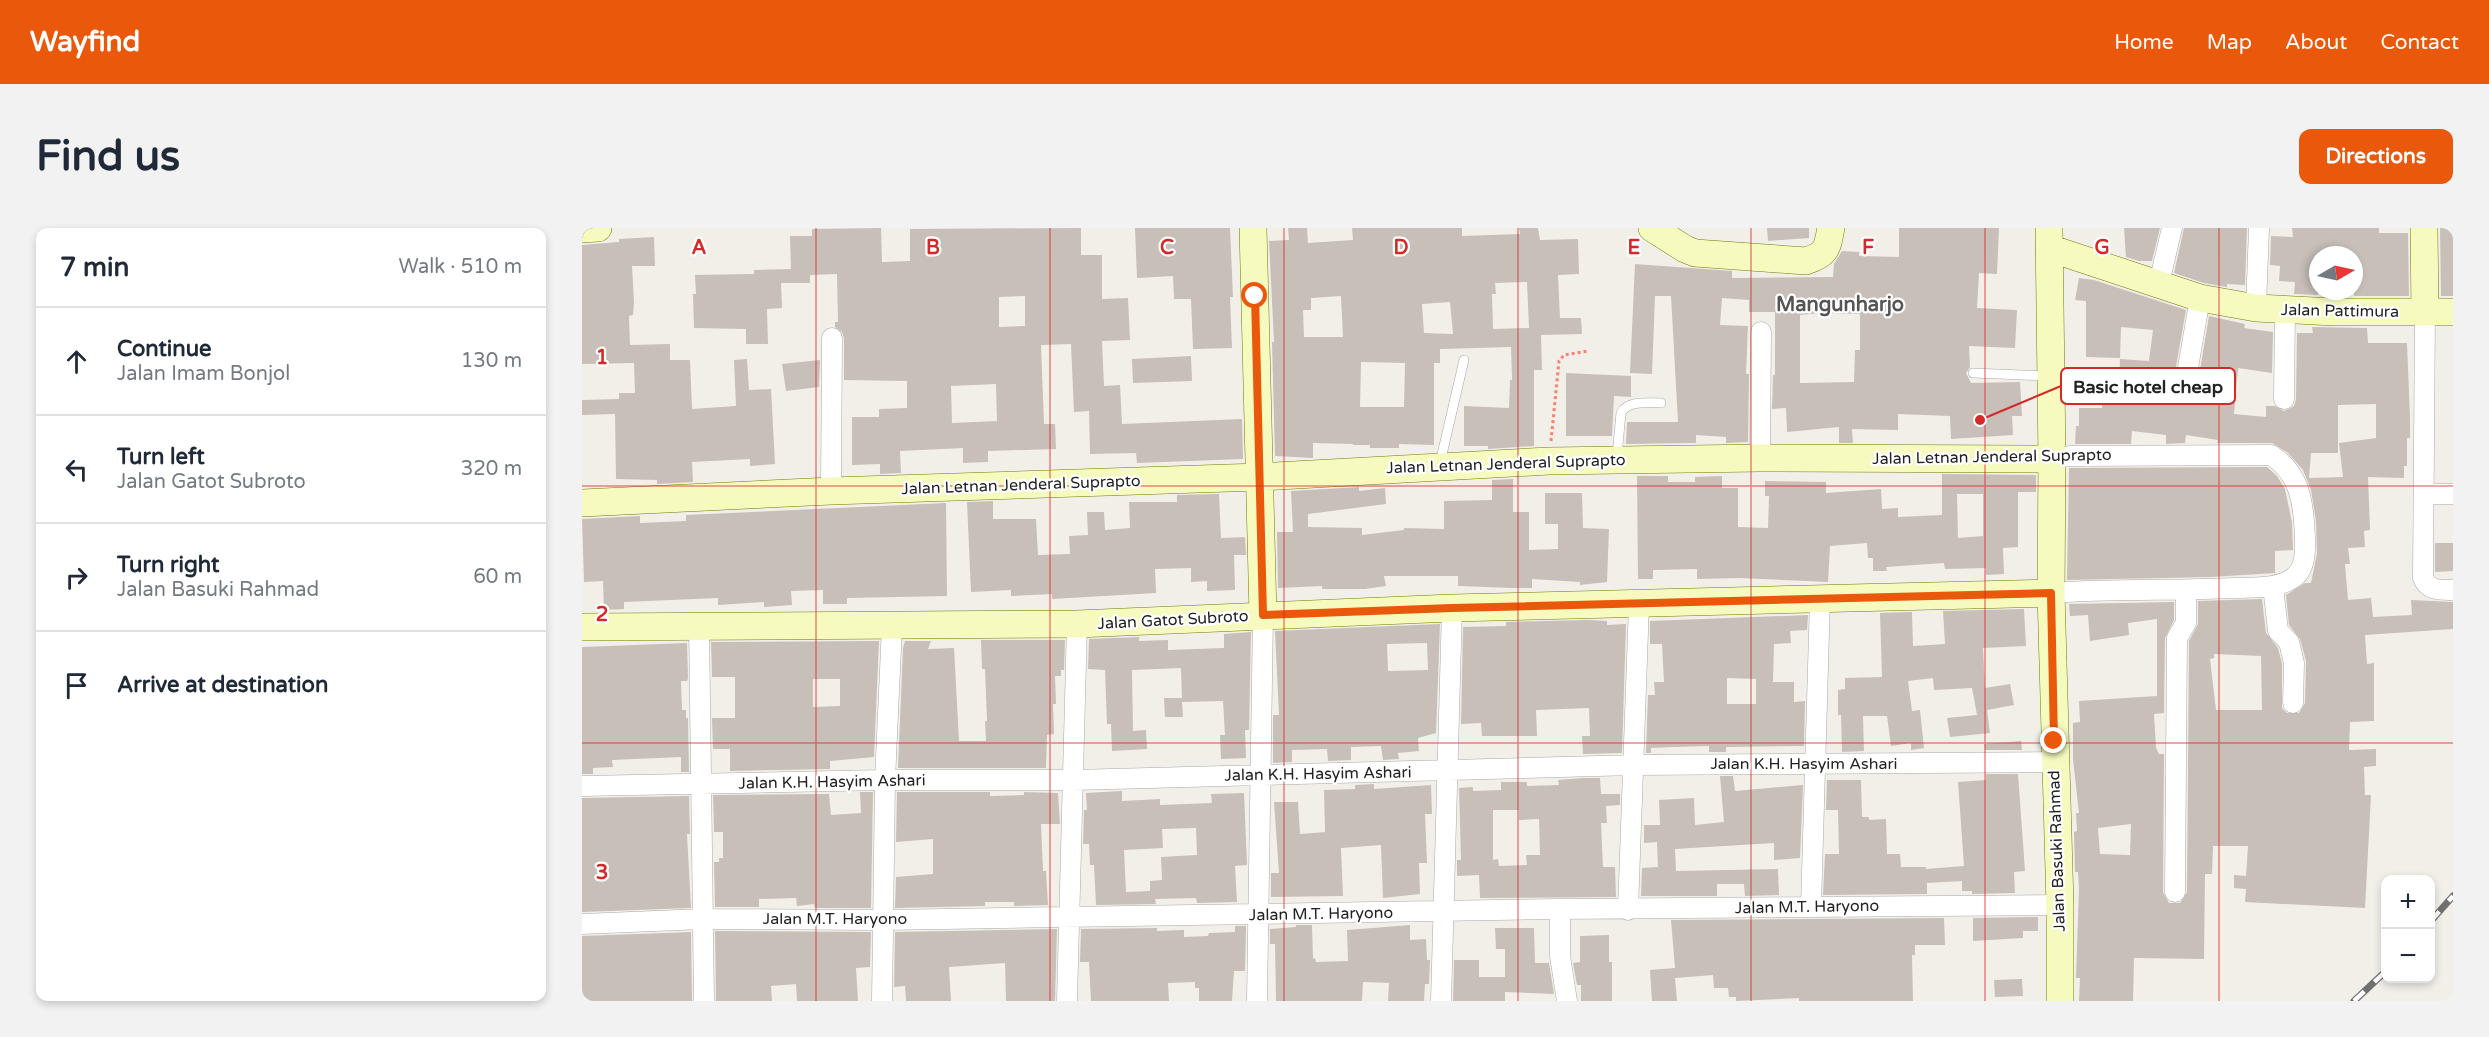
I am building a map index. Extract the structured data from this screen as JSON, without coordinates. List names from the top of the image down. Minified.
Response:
{"streets":{"street":["Jalan Pattimura","Jalan Letnan Jenderal Suprapto","Jalan Gatot Subroto","Jalan K.H. Hasyim Ashari","Jalan Basuki Rahmad","Jalan M.T. Haryono"]},"crossings":[["Jalan Pattimura","Jalan Basuki Rahmad"],["Jalan Letnan Jenderal Suprapto","Jalan Basuki Rahmad"],["Jalan Gatot Subroto","Jalan Basuki Rahmad"],["Jalan K.H. Hasyim Ashari","Jalan Basuki Rahmad"],["Jalan Basuki Rahmad","Jalan M.T. Haryono"]],"districts":["Mangunharjo"],"places":["Basic hotel cheap"],"north":"right","page":{"header":"Wayfind","nav":["Home","Map","About","Contact"],"buttons":"Directions","title":"Find us","heading":["7 min","Walk · 510 m"],"list":[["Continue","Jalan Imam Bonjol","130 m"],["Turn left","Jalan Gatot Subroto","320 m"],["Turn right","Jalan Basuki Rahmad","60 m"],"Arrive at destination"],"map_buttons":["+","−"]},"grid":{"columns":["A","B","C","D","E","F","G"],"rows":["1","2","3"]}}
